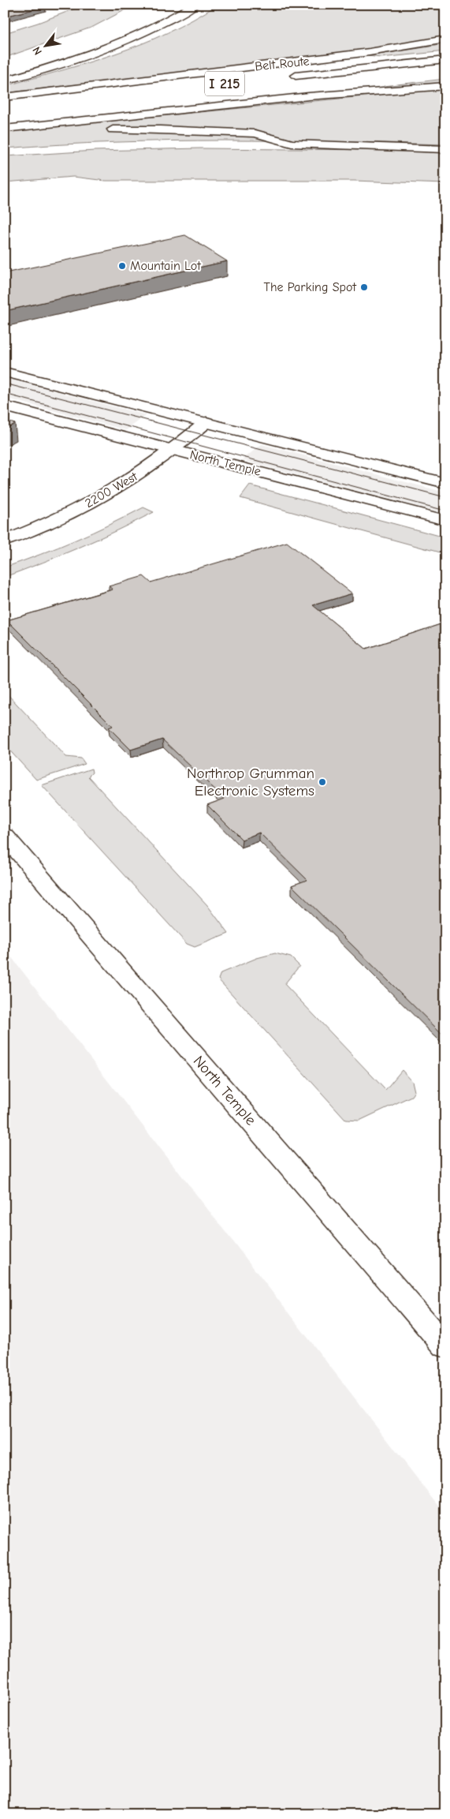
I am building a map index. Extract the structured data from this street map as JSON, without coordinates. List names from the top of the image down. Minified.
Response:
{"streets":{"main road":["Belt Route","I 215","North Temple","2200 West"]},"crossings":[["North Temple","2200 West"]],"places":["Mountain Lot","The Parking Spot","Northrop Grumman Electronic Systems"],"north":"bottom left"}
